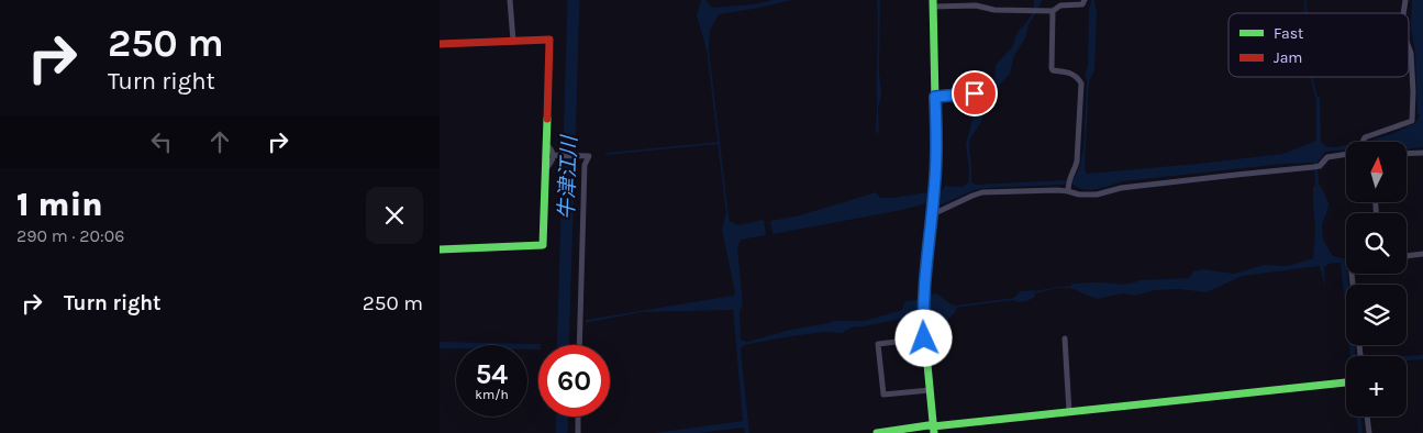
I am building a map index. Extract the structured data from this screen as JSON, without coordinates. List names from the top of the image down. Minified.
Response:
{"water":["牛津江川"],"legend":["Fast","Jam"],"north":"top","page":{"turn":["250 m","Turn right"],"map_buttons":"+","heading":["1 min","290 m · 20:06"],"list":[{"name":"Turn right","value":"250 m"}],"speed":"54 km/h","limit":"60"}}
